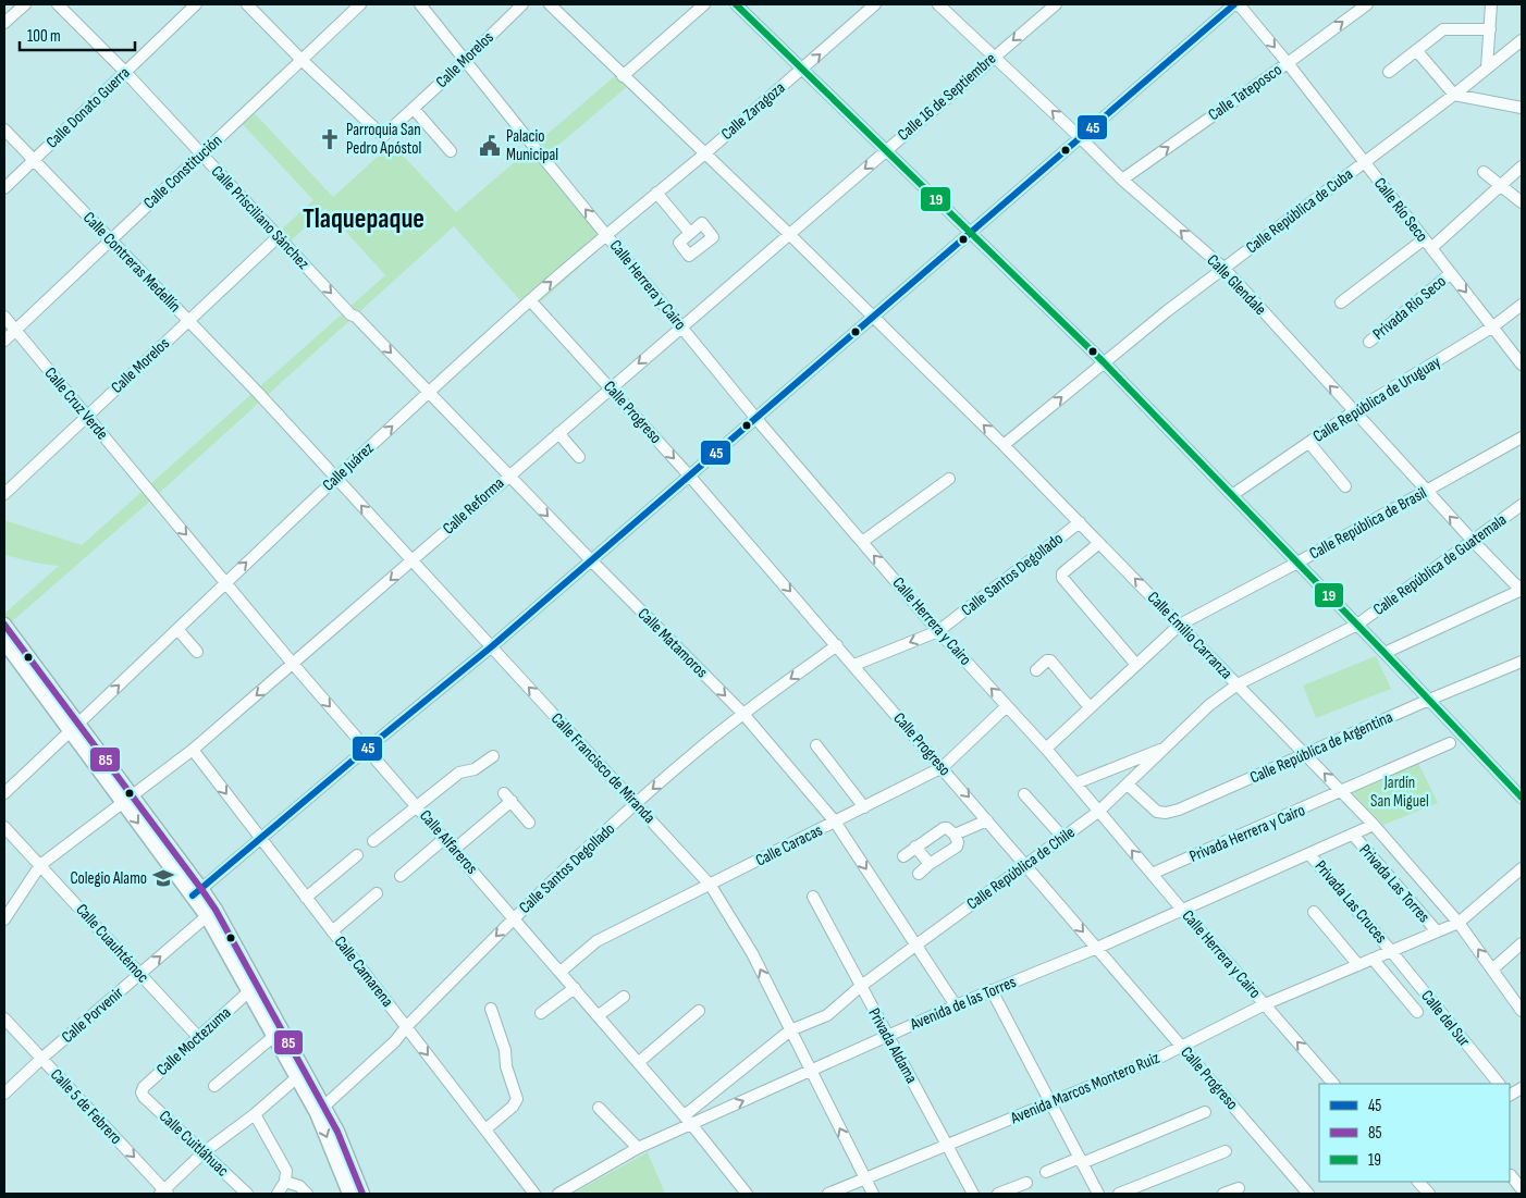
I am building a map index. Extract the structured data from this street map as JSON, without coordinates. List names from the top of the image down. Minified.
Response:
{"streets":{"street":["Calle Morelos","Calle Tateposco","Calle 16 de Septiembre","Calle Donato Guerra","Calle Zaragoza","Calle Constitución","Calle Río Seco","Calle República de Cuba","Calle Prisciliano Sánchez","Calle Contreras Medellín","Calle Herrera y Cairo","Calle Glendale","Privada Río Seco","Calle República de Uruguay","Calle Cruz Verde","Calle Progreso","Calle Juárez","Calle Reforma","Calle República de Brasil","Calle República de Guatemala","Calle Santos Degollado","Calle Emilio Carranza","Calle Matamoros","Calle República de Argentina","Calle Francisco de Miranda","Privada Herrera y Cairo","Calle Alfareros","Calle Caracas","Calle República de Chile","Privada Las Torres","Privada Las Cruces","Calle Cuauhtémoc","Calle Camarena","Avenida de las Torres","Calle Porvenir","Calle del Sur","Calle Moctezuma","Privada Aldama","Avenida Marcos Montero Ruiz","Calle 5 de Febrero","Calle Cuitláhuac"]},"crossings":[["Calle Morelos","Calle Constitución"],["Calle Morelos","Calle Prisciliano Sánchez"],["Calle Morelos","Calle Contreras Medellín"],["Calle Morelos","Calle Herrera y Cairo"],["Calle Morelos","Calle Cruz Verde"],["Calle Tateposco","Calle Río Seco"],["Calle Tateposco","Calle Glendale"],["Calle 16 de Septiembre","Calle Glendale"],["Calle 16 de Septiembre","Calle Reforma"],["Calle 16 de Septiembre","Calle Emilio Carranza"],["Calle Donato Guerra","Calle Prisciliano Sánchez"],["Calle Donato Guerra","Calle Contreras Medellín"],["Calle Zaragoza","Calle Juárez"],["Calle Zaragoza","Calle Emilio Carranza"],["Calle Constitución","Calle Prisciliano Sánchez"],["Calle Constitución","Calle Contreras Medellín"],["Calle Constitución","Calle Cruz Verde"],["Calle Río Seco","Calle República de Cuba"],["Calle Río Seco","Privada Río Seco"],["Calle Río Seco","Calle República de Uruguay"],["Calle República de Cuba","Calle Glendale"],["Calle República de Cuba","Calle Emilio Carranza"],["Calle Prisciliano Sánchez","Calle Matamoros"],["Calle Contreras Medellín","Calle Francisco de Miranda"],["Calle Herrera y Cairo","Calle Juárez"],["Calle Herrera y Cairo","Calle Reforma"],["Calle Herrera y Cairo","Calle República de Brasil"],["Calle Herrera y Cairo","Calle Santos Degollado"],["Calle Herrera y Cairo","Privada Herrera y Cairo"],["Calle Herrera y Cairo","Calle Caracas"],["Calle Herrera y Cairo","Calle República de Chile"],["Calle Herrera y Cairo","Avenida de las Torres"],["Calle Herrera y Cairo","Avenida Marcos Montero Ruiz"],["Calle Glendale","Calle República de Uruguay"],["Calle Glendale","Calle República de Brasil"],["Calle Glendale","Calle República de Guatemala"],["Calle Cruz Verde","Calle Alfareros"],["Calle Progreso","Calle Juárez"],["Calle Progreso","Calle Reforma"],["Calle Progreso","Calle Santos Degollado"],["Calle Progreso","Calle Caracas"],["Calle Progreso","Calle República de Chile"],["Calle Progreso","Avenida de las Torres"],["Calle Progreso","Avenida Marcos Montero Ruiz"],["Calle Juárez","Calle Emilio Carranza"],["Calle Juárez","Calle Matamoros"],["Calle Juárez","Calle Francisco de Miranda"],["Calle Juárez","Calle Alfareros"],["Calle Reforma","Calle Emilio Carranza"],["Calle Reforma","Calle Matamoros"],["Calle Reforma","Calle Francisco de Miranda"],["Calle Reforma","Calle Alfareros"],["Calle Reforma","Calle Cuauhtémoc"],["Calle Reforma","Calle Camarena"],["Calle República de Brasil","Calle Emilio Carranza"],["Calle República de Guatemala","Calle República de Chile"],["Calle Santos Degollado","Calle Emilio Carranza"],["Calle Santos Degollado","Calle Matamoros"],["Calle Santos Degollado","Calle Francisco de Miranda"],["Calle Santos Degollado","Calle Alfareros"],["Calle Santos Degollado","Calle Camarena"],["Calle Emilio Carranza","Calle República de Argentina"],["Calle Emilio Carranza","Privada Herrera y Cairo"],["Calle Emilio Carranza","Calle República de Chile"],["Calle Emilio Carranza","Avenida de las Torres"],["Calle Emilio Carranza","Avenida Marcos Montero Ruiz"],["Calle Matamoros","Calle Caracas"],["Calle Matamoros","Calle República de Chile"],["Calle Matamoros","Avenida de las Torres"],["Calle República de Argentina","Calle República de Chile"],["Calle Francisco de Miranda","Calle Caracas"],["Calle Francisco de Miranda","Calle República de Chile"],["Calle Francisco de Miranda","Avenida de las Torres"],["Calle Francisco de Miranda","Avenida Marcos Montero Ruiz"],["Calle Alfareros","Calle Caracas"],["Calle Alfareros","Calle República de Chile"],["Calle Alfareros","Avenida de las Torres"],["Calle República de Chile","Avenida de las Torres"],["Calle República de Chile","Privada Aldama"],["Privada Las Torres","Avenida de las Torres"],["Privada Las Torres","Avenida Marcos Montero Ruiz"],["Privada Las Cruces","Avenida de las Torres"],["Privada Las Cruces","Calle del Sur"],["Privada Las Cruces","Avenida Marcos Montero Ruiz"],["Calle Cuauhtémoc","Calle Porvenir"],["Calle Cuauhtémoc","Calle Moctezuma"],["Avenida de las Torres","Privada Aldama"],["Calle Porvenir","Calle 5 de Febrero"],["Calle del Sur","Avenida Marcos Montero Ruiz"],["Calle Moctezuma","Calle Cuitláhuac"],["Privada Aldama","Avenida Marcos Montero Ruiz"]],"one_way":["Calle 16 de Septiembre","Calle Zaragoza","Calle Herrera y Cairo","Calle Glendale","Calle Progreso","Calle Juárez","Calle Reforma","Calle Santos Degollado","Calle Matamoros","Calle Francisco de Miranda","Calle Camarena","Calle 5 de Febrero"],"districts":["Tlaquepaque"],"parks":["Jardín San Miguel"],"places":{"church":["Parroquia San Pedro Apóstol"],"public building":["Palacio Municipal"],"school or university":["Colegio Alamo"]},"lines":["transit line 45","transit line 19","transit line 85"],"legend":["45","85","19"],"scale_bar":"100 m"}
